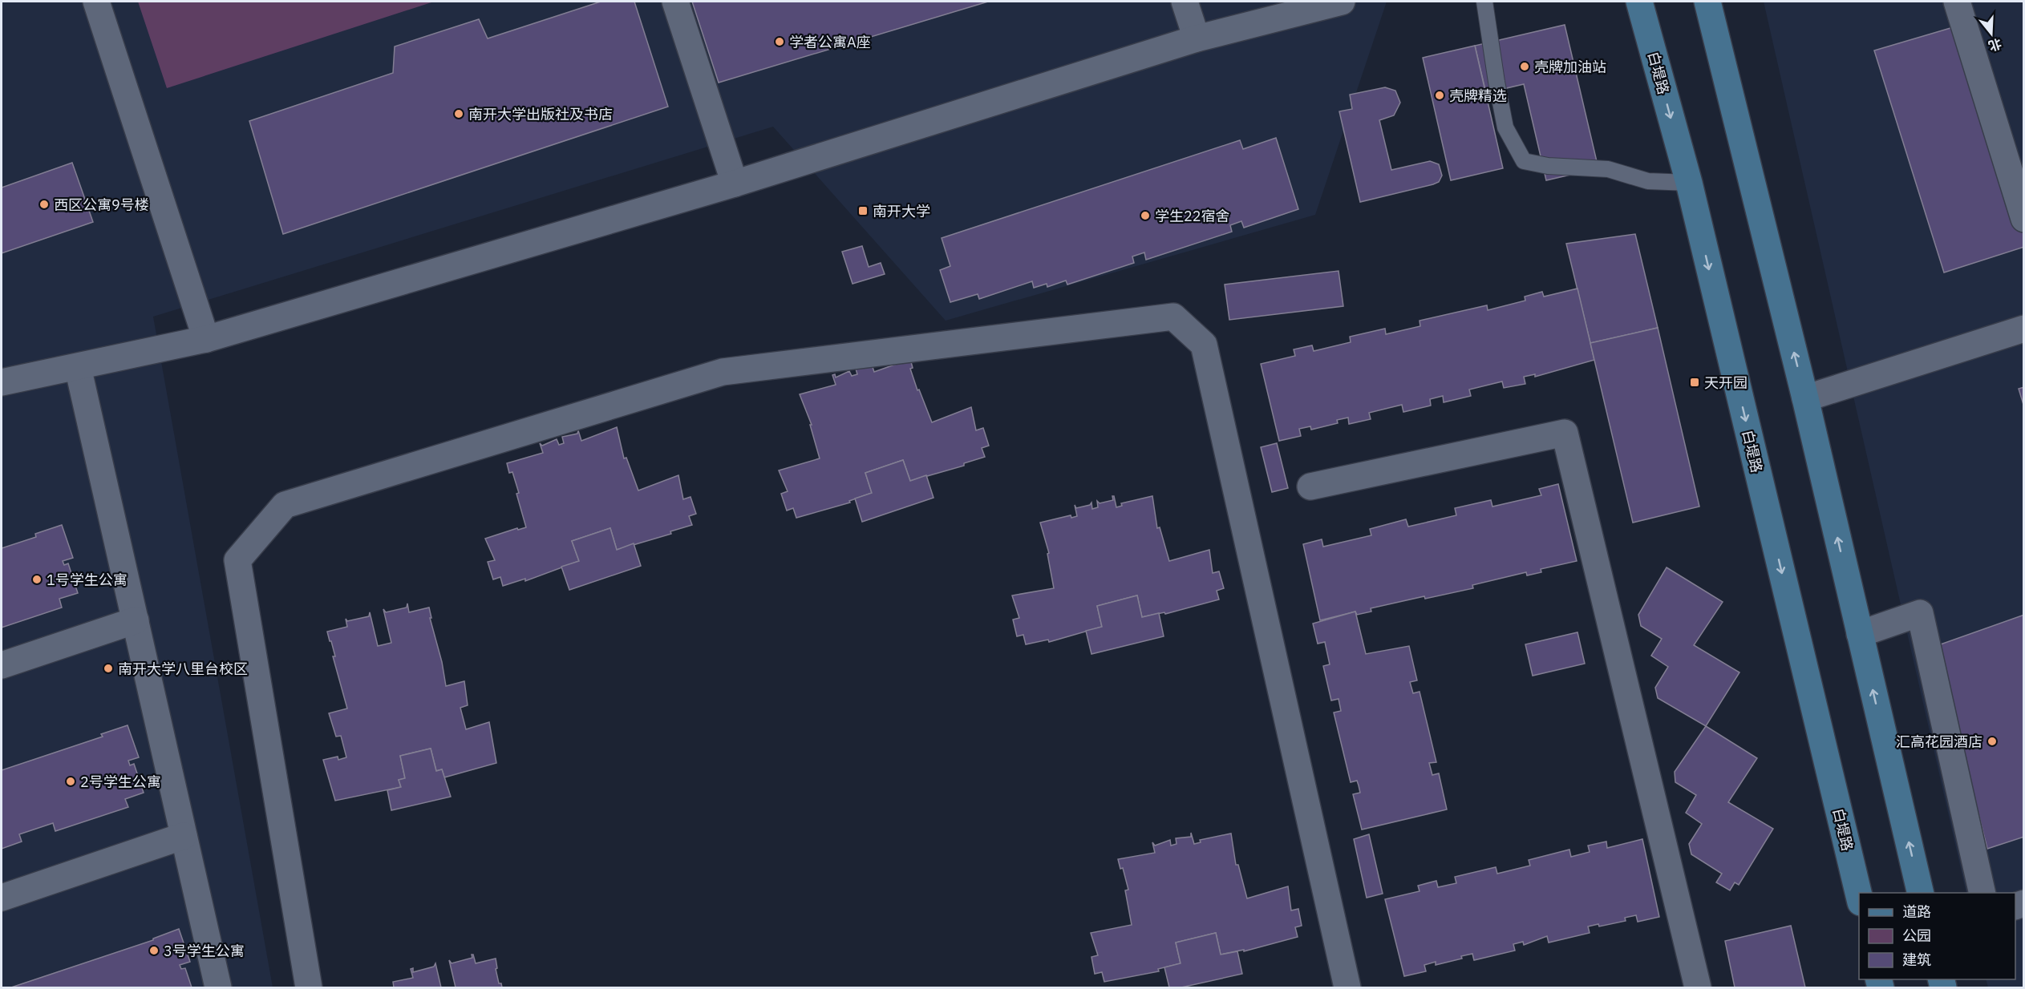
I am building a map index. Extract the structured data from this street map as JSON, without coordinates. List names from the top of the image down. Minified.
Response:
{"streets":{"main road":["白堤路"]},"places":{"other":["学者公寓A座","壳牌加油站","壳牌精选","南开大学出版社及书店","西区公寓9号楼","学生22宿舍","1号学生公寓","南开大学八里台校区","汇高花园酒店","2号学生公寓","3号学生公寓"],"transit":["南开大学","天开园"]},"legend":["道路","公园","建筑"],"north":"bottom"}
